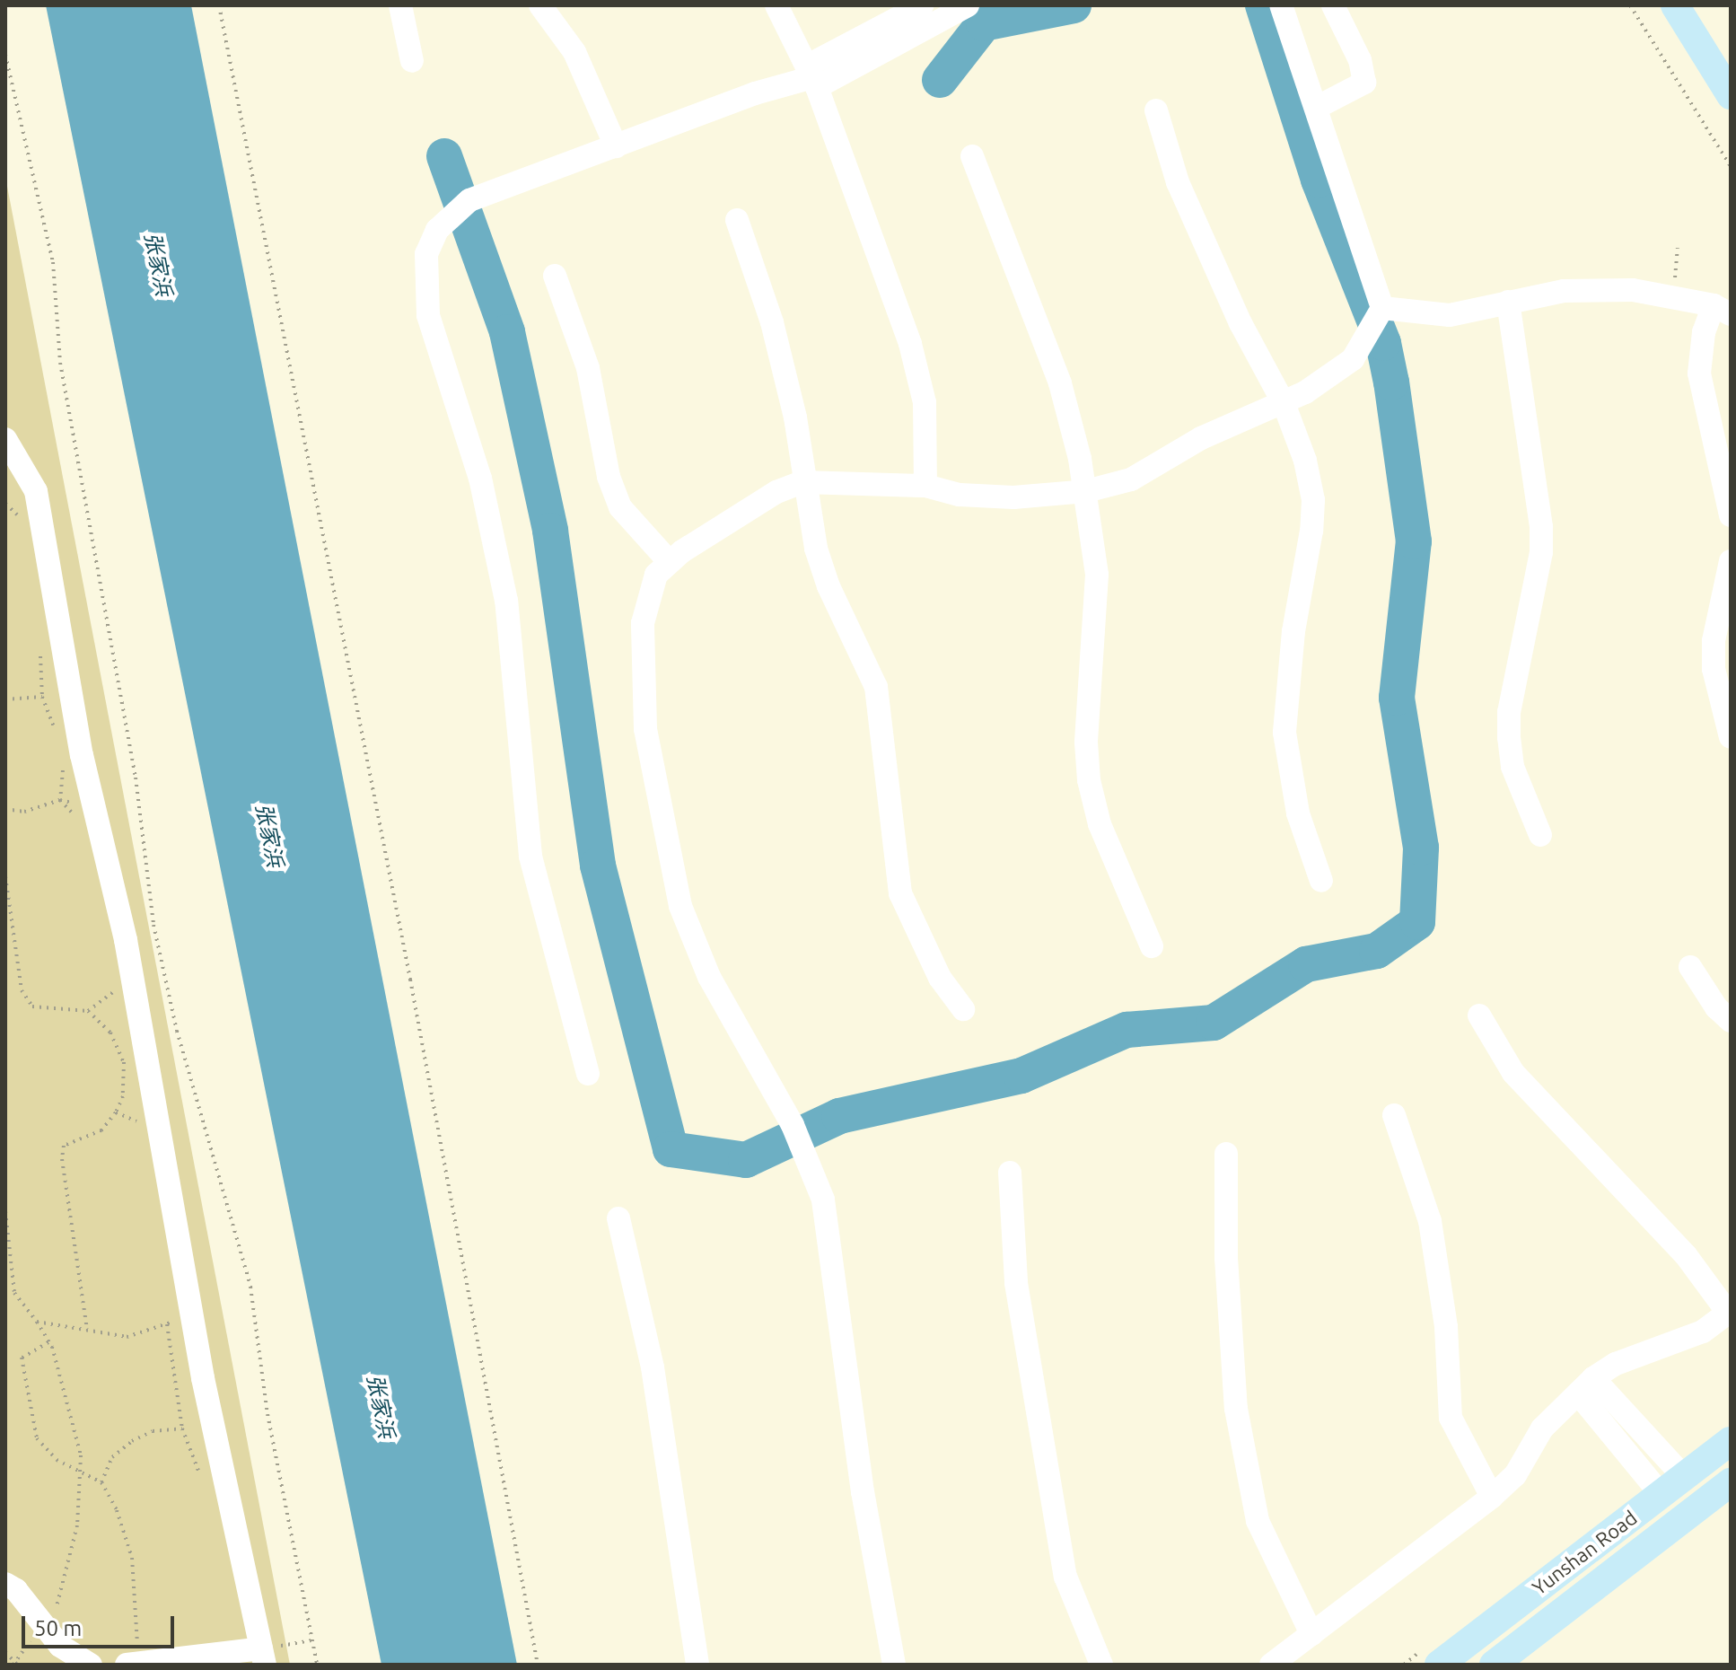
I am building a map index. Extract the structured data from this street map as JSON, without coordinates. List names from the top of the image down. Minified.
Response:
{"streets":{"main road":["Yunshan Road"]},"water":["张家浜"],"scale_bar":"50 m"}
